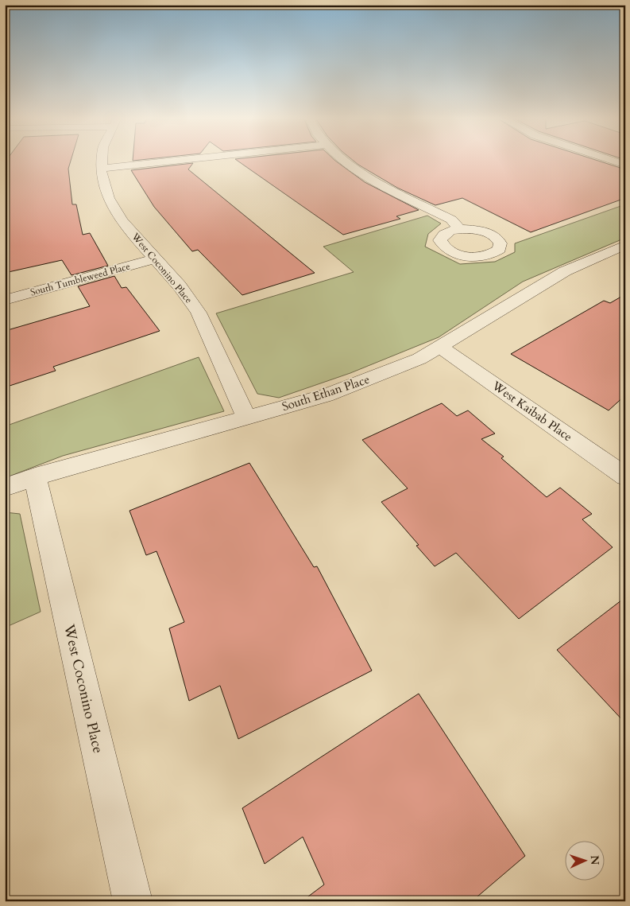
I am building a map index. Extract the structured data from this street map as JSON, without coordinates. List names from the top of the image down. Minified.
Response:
{"streets":{"street":["West Coconino Place","South Tumbleweed Place","South Ethan Place","West Kaibab Place"]},"crossings":[["West Coconino Place","South Tumbleweed Place"],["West Coconino Place","South Ethan Place"],["South Ethan Place","West Kaibab Place"]],"north":"right"}
